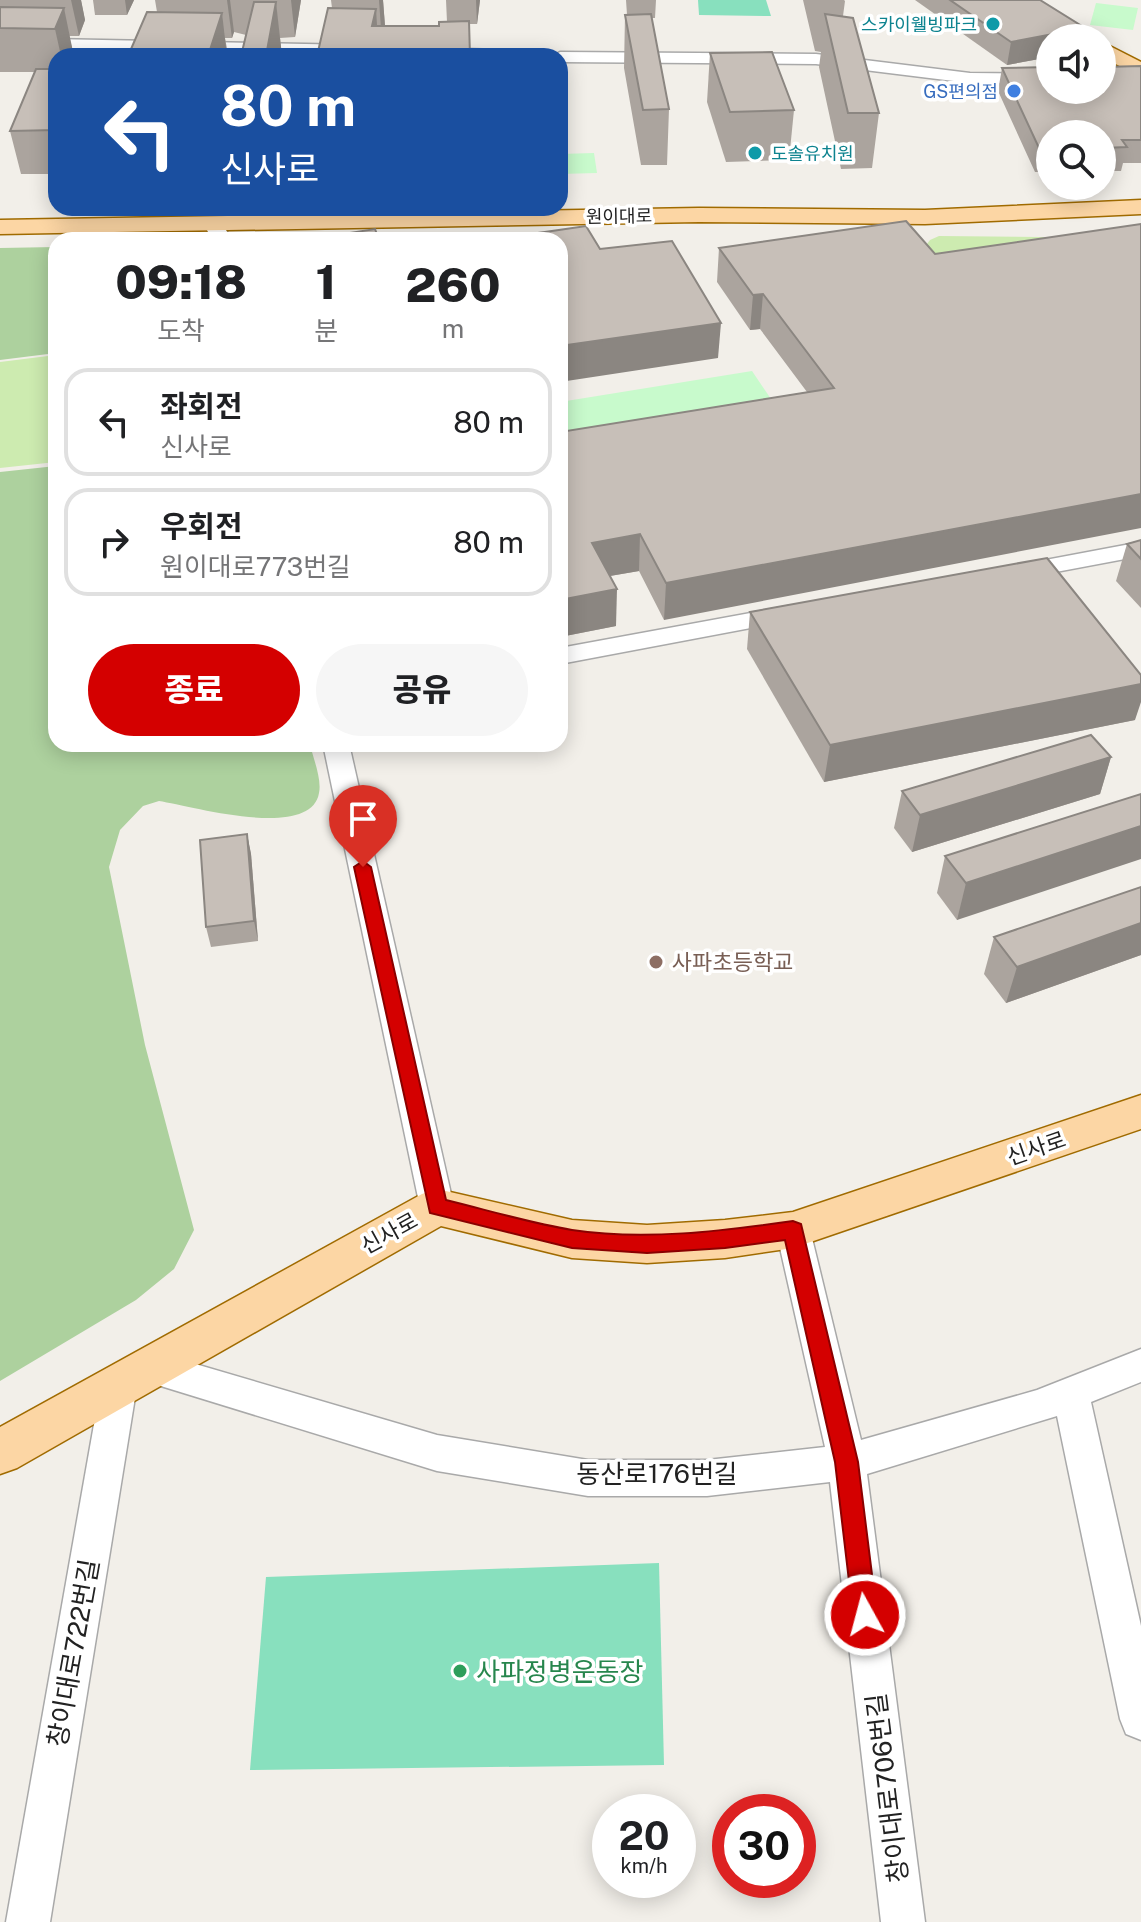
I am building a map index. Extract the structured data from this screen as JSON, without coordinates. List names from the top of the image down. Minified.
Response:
{"streets":{"main road":["원이대로","신사로"],"street":["동산로176번길","창이대로722번길","창이대로706번길"]},"crossings":[["신사로","동산로176번길"],["신사로","창이대로722번길"],["신사로","창이대로706번길"],["동산로176번길","창이대로722번길"],["동산로176번길","창이대로706번길"]],"places":["스카이웰빙파크","GS편의점","도솔유치원","사파초등학교","사파정병운동장"],"page":{"turn":["80 m","신사로"],"eta":["09:18","도착","1","분","260","m"],"list":[{"name":"좌회전","note":"신사로","value":"80 m"},{"name":"우회전","note":"원이대로773번길","value":"80 m"}],"buttons":["종료","공유"],"speed":"20 km/h","limit":"30"}}
